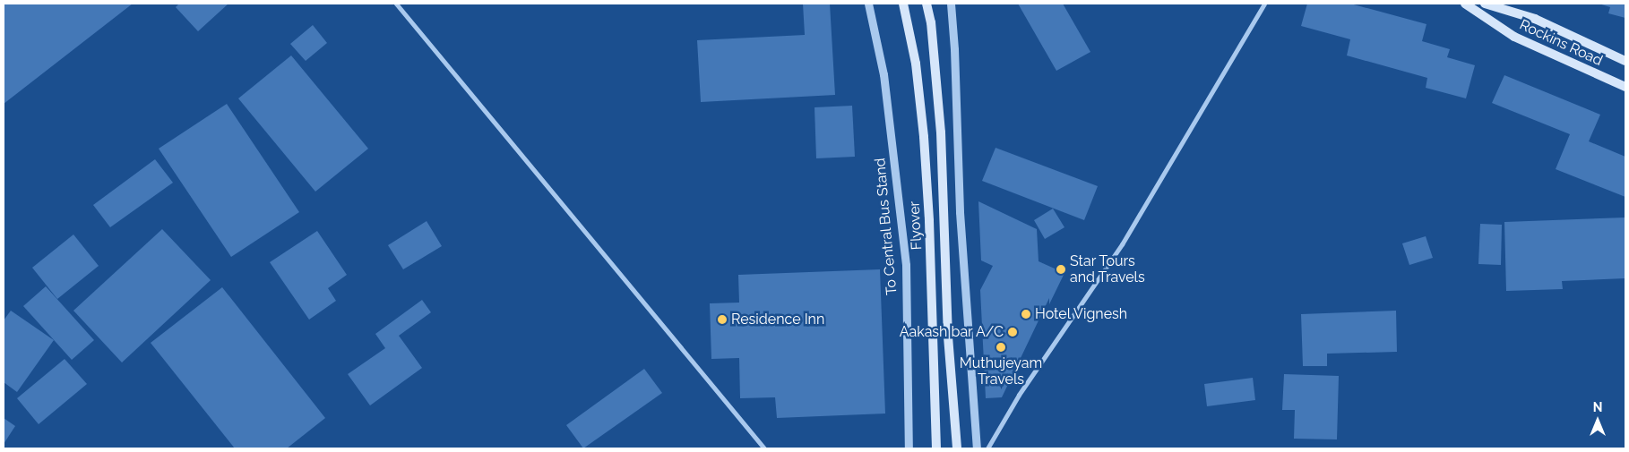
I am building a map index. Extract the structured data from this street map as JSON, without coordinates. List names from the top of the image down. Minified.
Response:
{"streets":{"main road":["Rockins Road","Flyover"],"street":["To Central Bus Stand"]},"places":["Star Tours and Travels","Hotel Vignesh","Residence Inn","Aakash bar A/C","Muthujeyam Travels"],"north":"top"}
